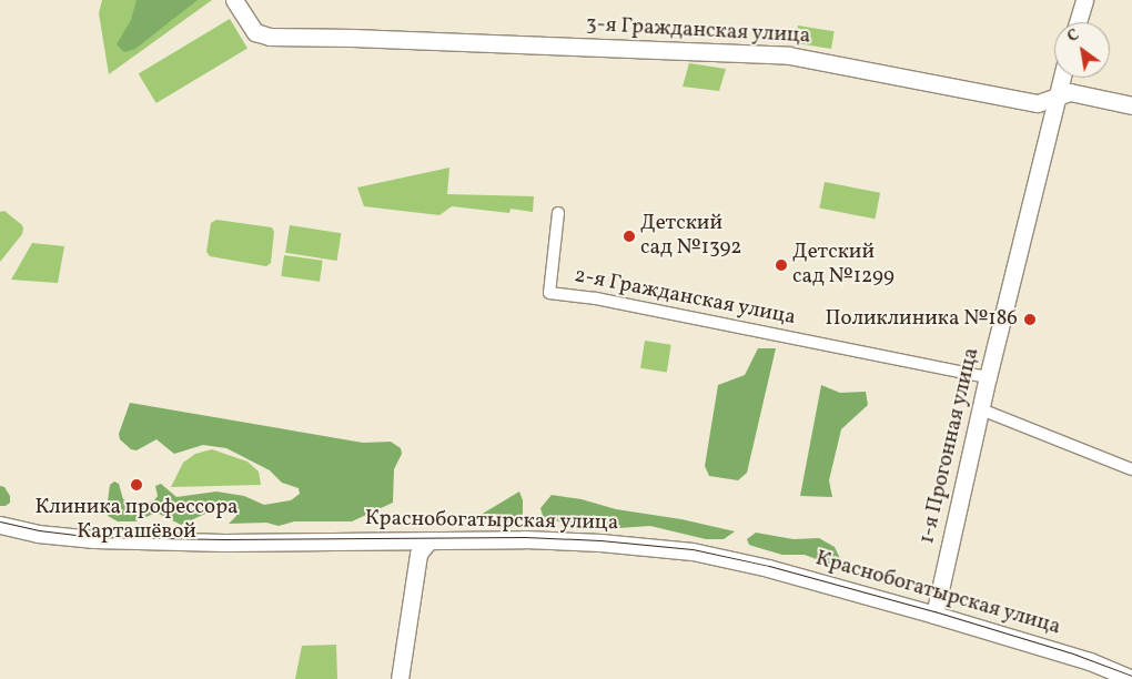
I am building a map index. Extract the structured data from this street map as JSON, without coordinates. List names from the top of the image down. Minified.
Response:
{"streets":{"street":["3-я Гражданская улица","2-я Гражданская улица","1-я Прогонная улица","Краснобогатырская улица"]},"crossings":[["3-я Гражданская улица","1-я Прогонная улица"],["2-я Гражданская улица","1-я Прогонная улица"],["1-я Прогонная улица","Краснобогатырская улица"]],"places":["Детский сад №1392","Детский сад №1299","Поликлиника №186","Клиника профессора Карташёвой"],"north":"top left"}
